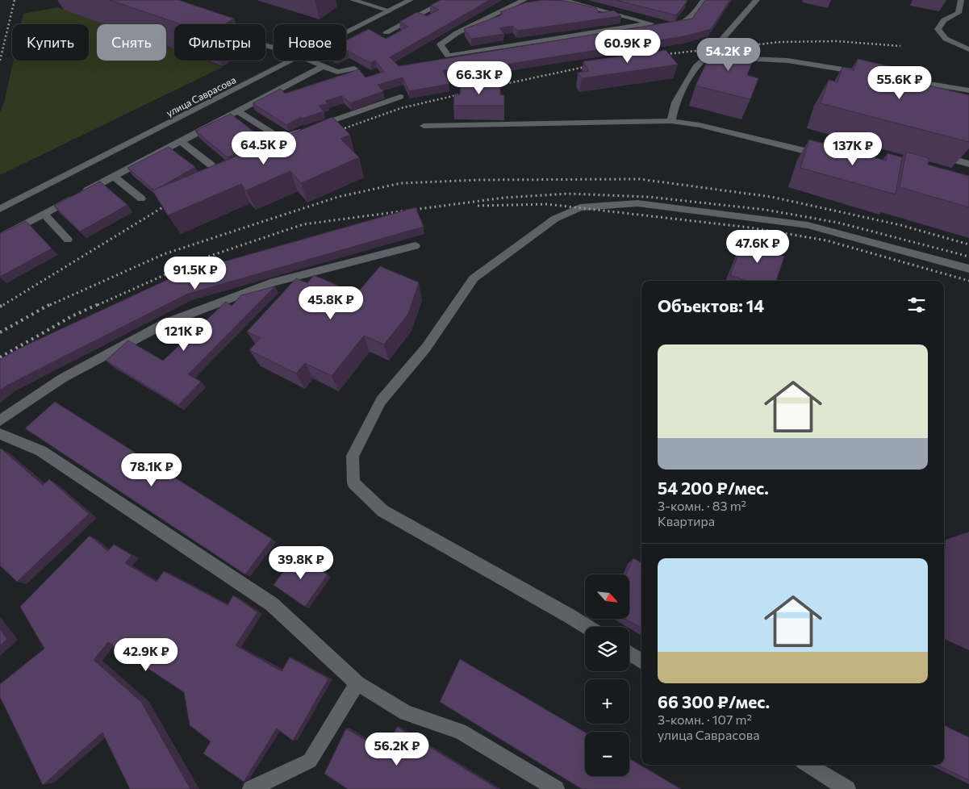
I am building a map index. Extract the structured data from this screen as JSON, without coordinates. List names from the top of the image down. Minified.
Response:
{"streets":{"street":["улица Саврасова"]},"north":"bottom right","page":{"chip":["Купить","Снять","Фильтры","Новое"],"price":["60.9K ₽","54.2K ₽","66.3K ₽","55.6K ₽","64.5K ₽","137K ₽","47.6K ₽","91.5K ₽","45.8K ₽","121K ₽","78.1K ₽","39.8K ₽","42.9K ₽","56.2K ₽"],"heading":"Объектов: 14","list":[{"name":"54 200 ₽/мес.","note":"3-комн. · 83 m² · Квартира"},{"name":"66 300 ₽/мес.","note":"3-комн. · 107 m² · улица Саврасова"}],"map_buttons":["+","−"]}}
